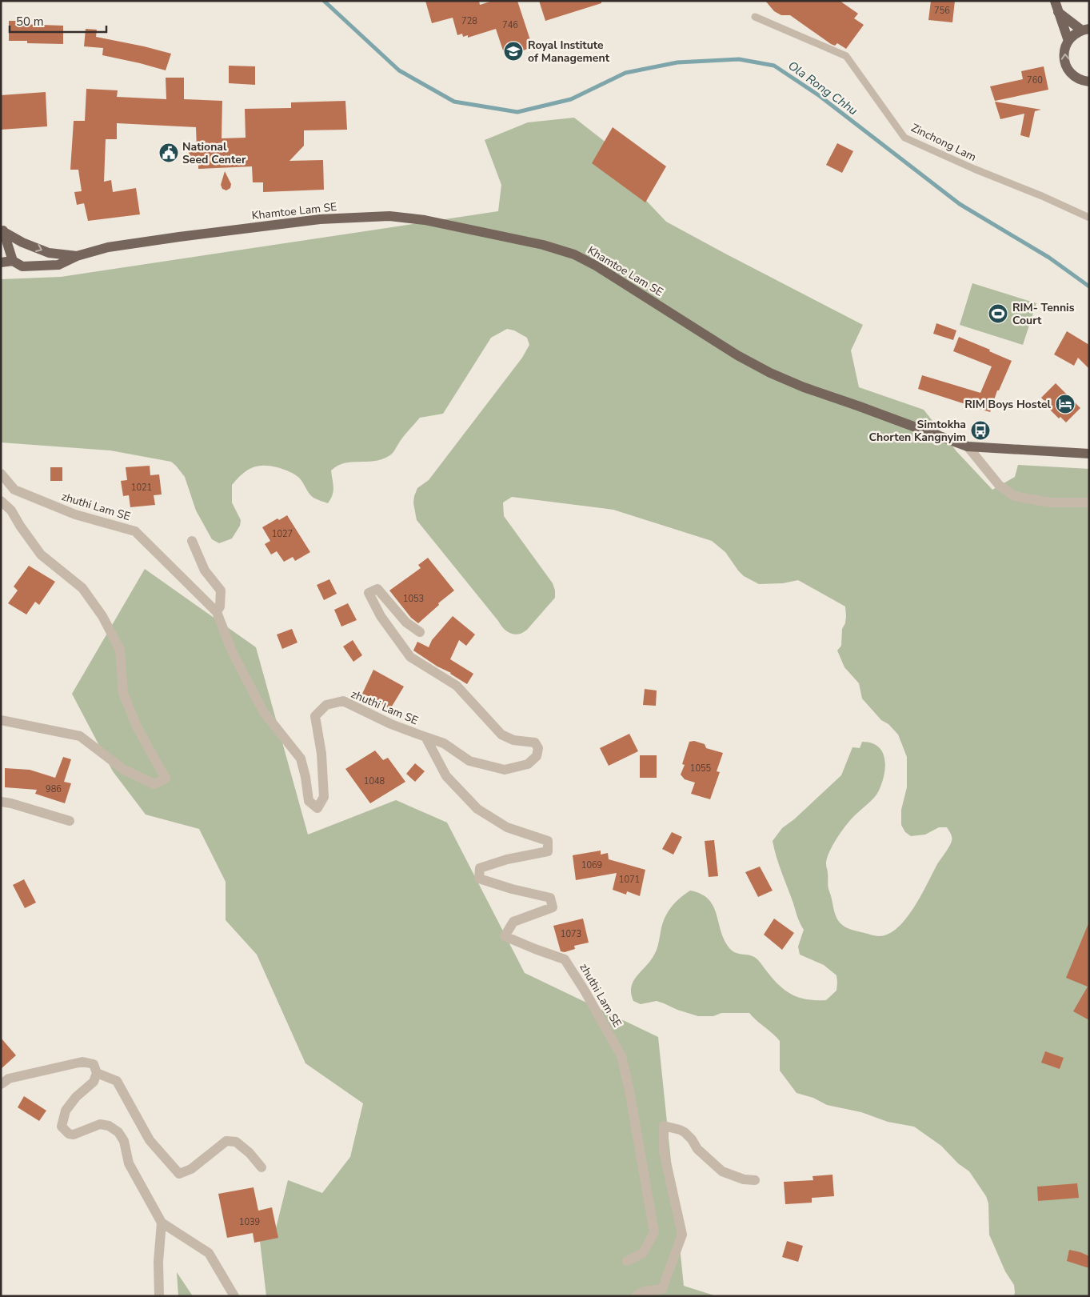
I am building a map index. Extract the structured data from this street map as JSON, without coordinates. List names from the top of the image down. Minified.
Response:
{"streets":{"main road":["Khamtoe Lam SE"],"street":["zhuthi Lam SE"],"lane":["Zinchong Lam"]},"water":["Ola Rong Chhu"],"places":{"school or university":["Royal Institute of Management"],"public building":["National Seed Center"],"sports":["RIM- Tennis Court"],"hotel":["RIM Boys Hostel"],"bus stop":["Simtokha Chorten Kangnyim"]},"house_numbers":["756","728","746","760","1021","1027","1053","1055","1048","986","1069","1071","1073","1039"],"scale_bar":"50 m"}
